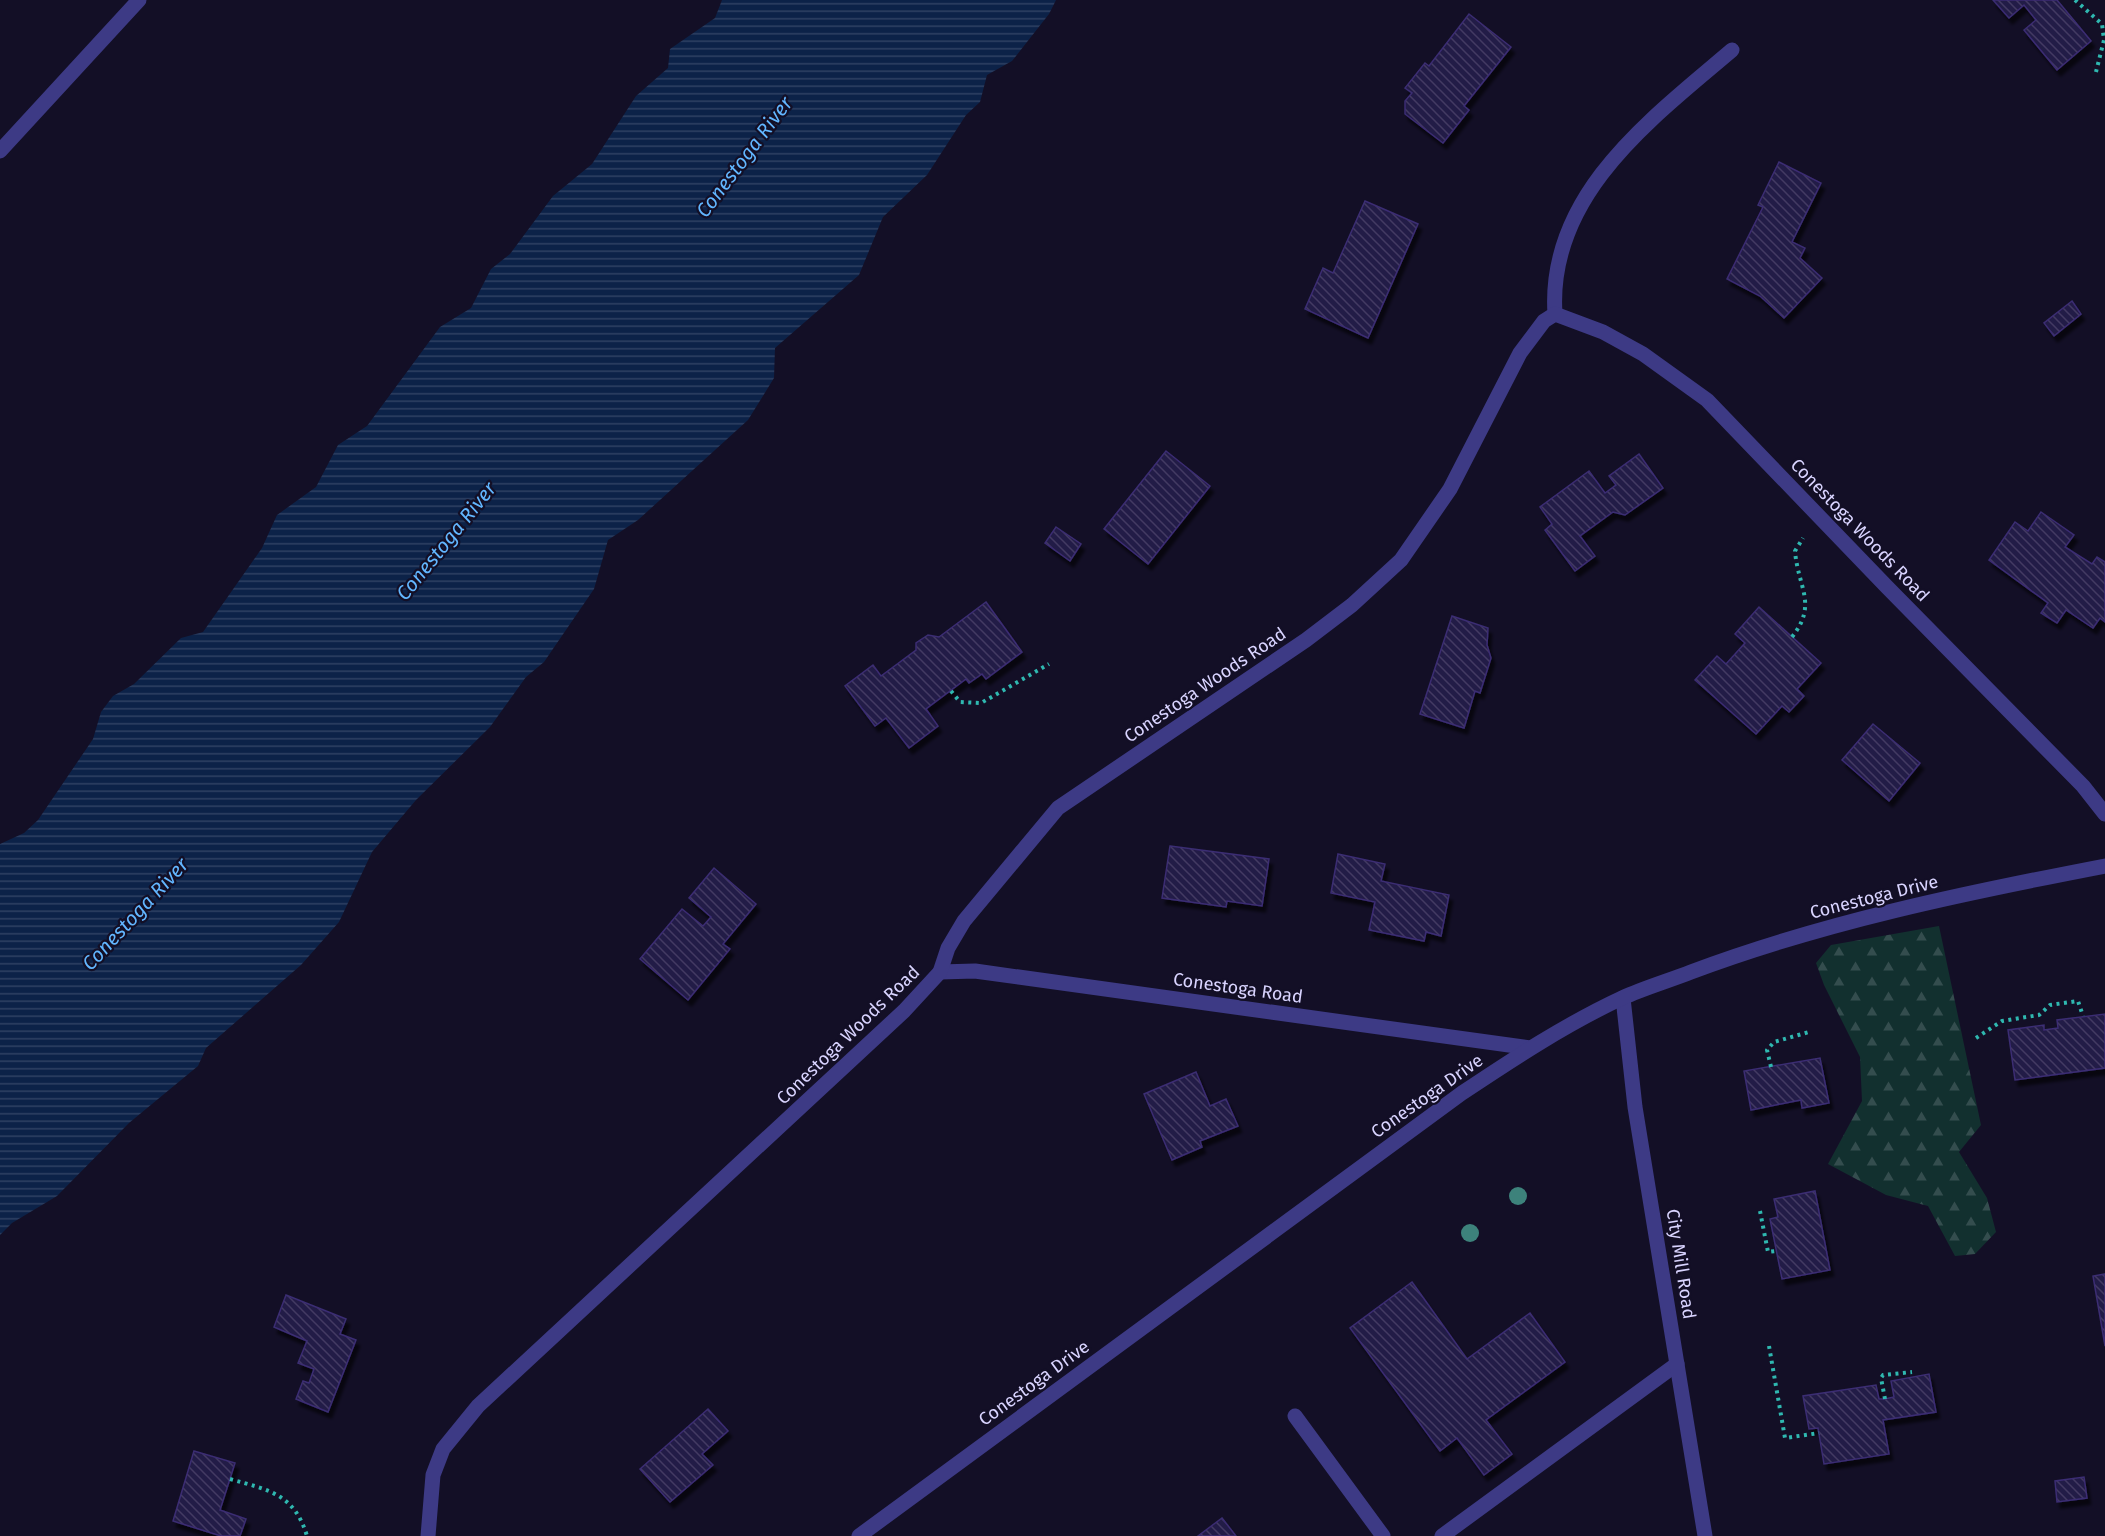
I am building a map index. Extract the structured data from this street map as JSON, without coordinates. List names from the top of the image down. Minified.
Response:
{"streets":{"street":["Conestoga Woods Road","Conestoga Drive","Conestoga Road","City Mill Road"]},"crossings":[["Conestoga Woods Road","Conestoga Road"],["Conestoga Drive","Conestoga Road"],["Conestoga Drive","City Mill Road"]],"water":["Conestoga River"]}
